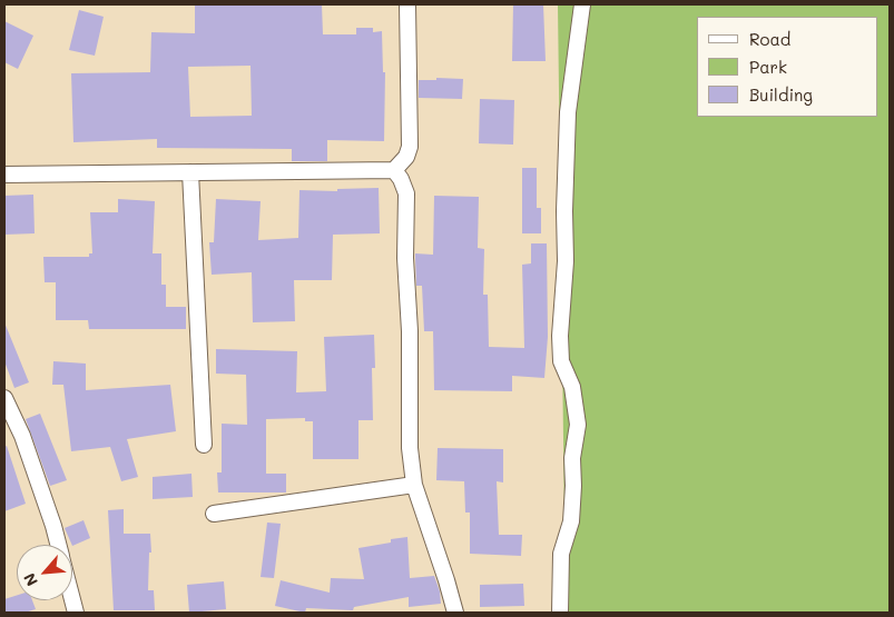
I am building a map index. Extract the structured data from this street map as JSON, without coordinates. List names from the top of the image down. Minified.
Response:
{"legend":["Road","Park","Building"],"north":"bottom left"}
